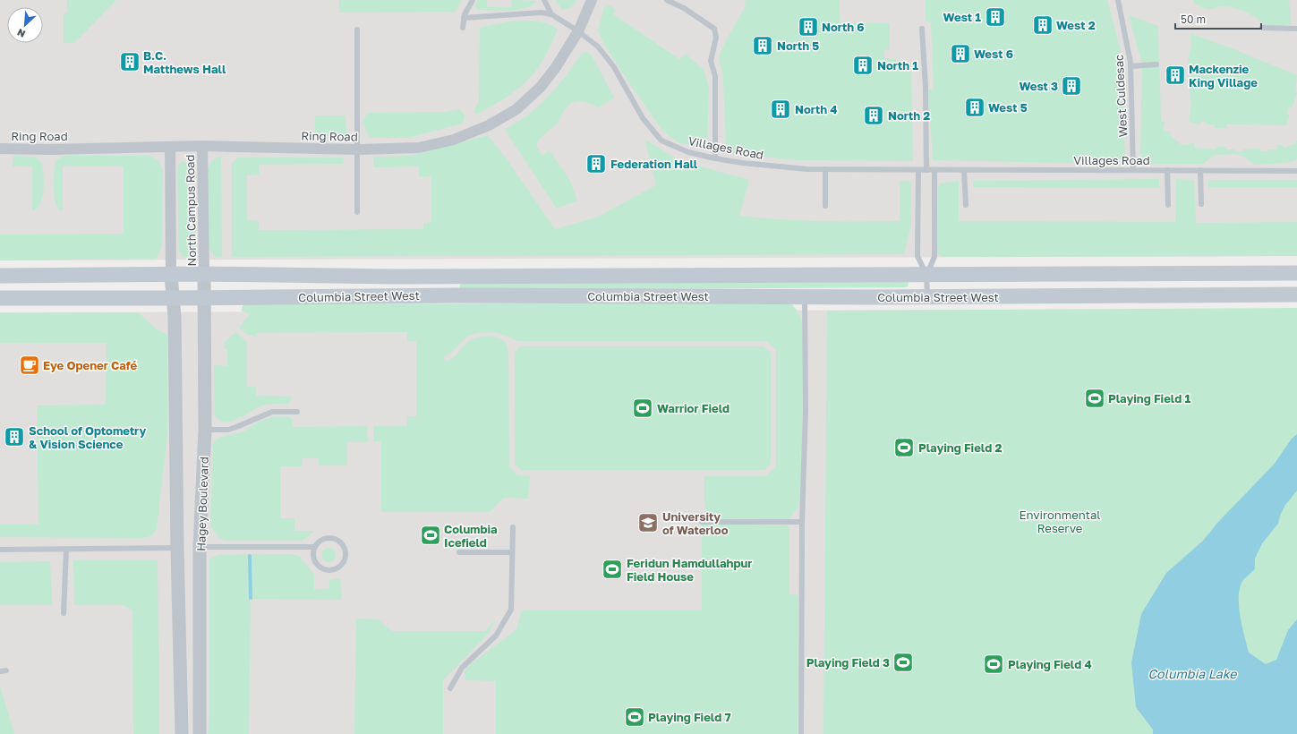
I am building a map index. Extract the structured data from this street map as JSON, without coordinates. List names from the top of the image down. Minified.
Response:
{"streets":{"main road":["Columbia Street West"],"street":["Ring Road","North Campus Road","Hagey Boulevard"],"lane":["West Culdesac","Villages Road"]},"crossings":[["West Culdesac","Villages Road"],["Ring Road","Villages Road"],["Ring Road","North Campus Road"],["North Campus Road","Columbia Street West"],["North Campus Road","Hagey Boulevard"],["Columbia Street West","Hagey Boulevard"]],"water":["Columbia Lake"],"parks":["Environmental Reserve"],"places":{"building":["West 1","West 2","North 6","North 5","West 6","B.C. Matthews Hall","North 1","Mackenzie King Village","West 3","West 5","North 4","North 2","Federation Hall","School of Optometry & Vision Science"],"cafe":["Eye Opener Café"],"sports":["Playing Field 1","Warrior Field","Playing Field 2","Columbia Icefield","Feridun Hamdullahpur Field House","Playing Field 3","Playing Field 4","Playing Field 7"],"school or university":["University of Waterloo"]},"scale_bar":"50 m","north":"bottom left"}
